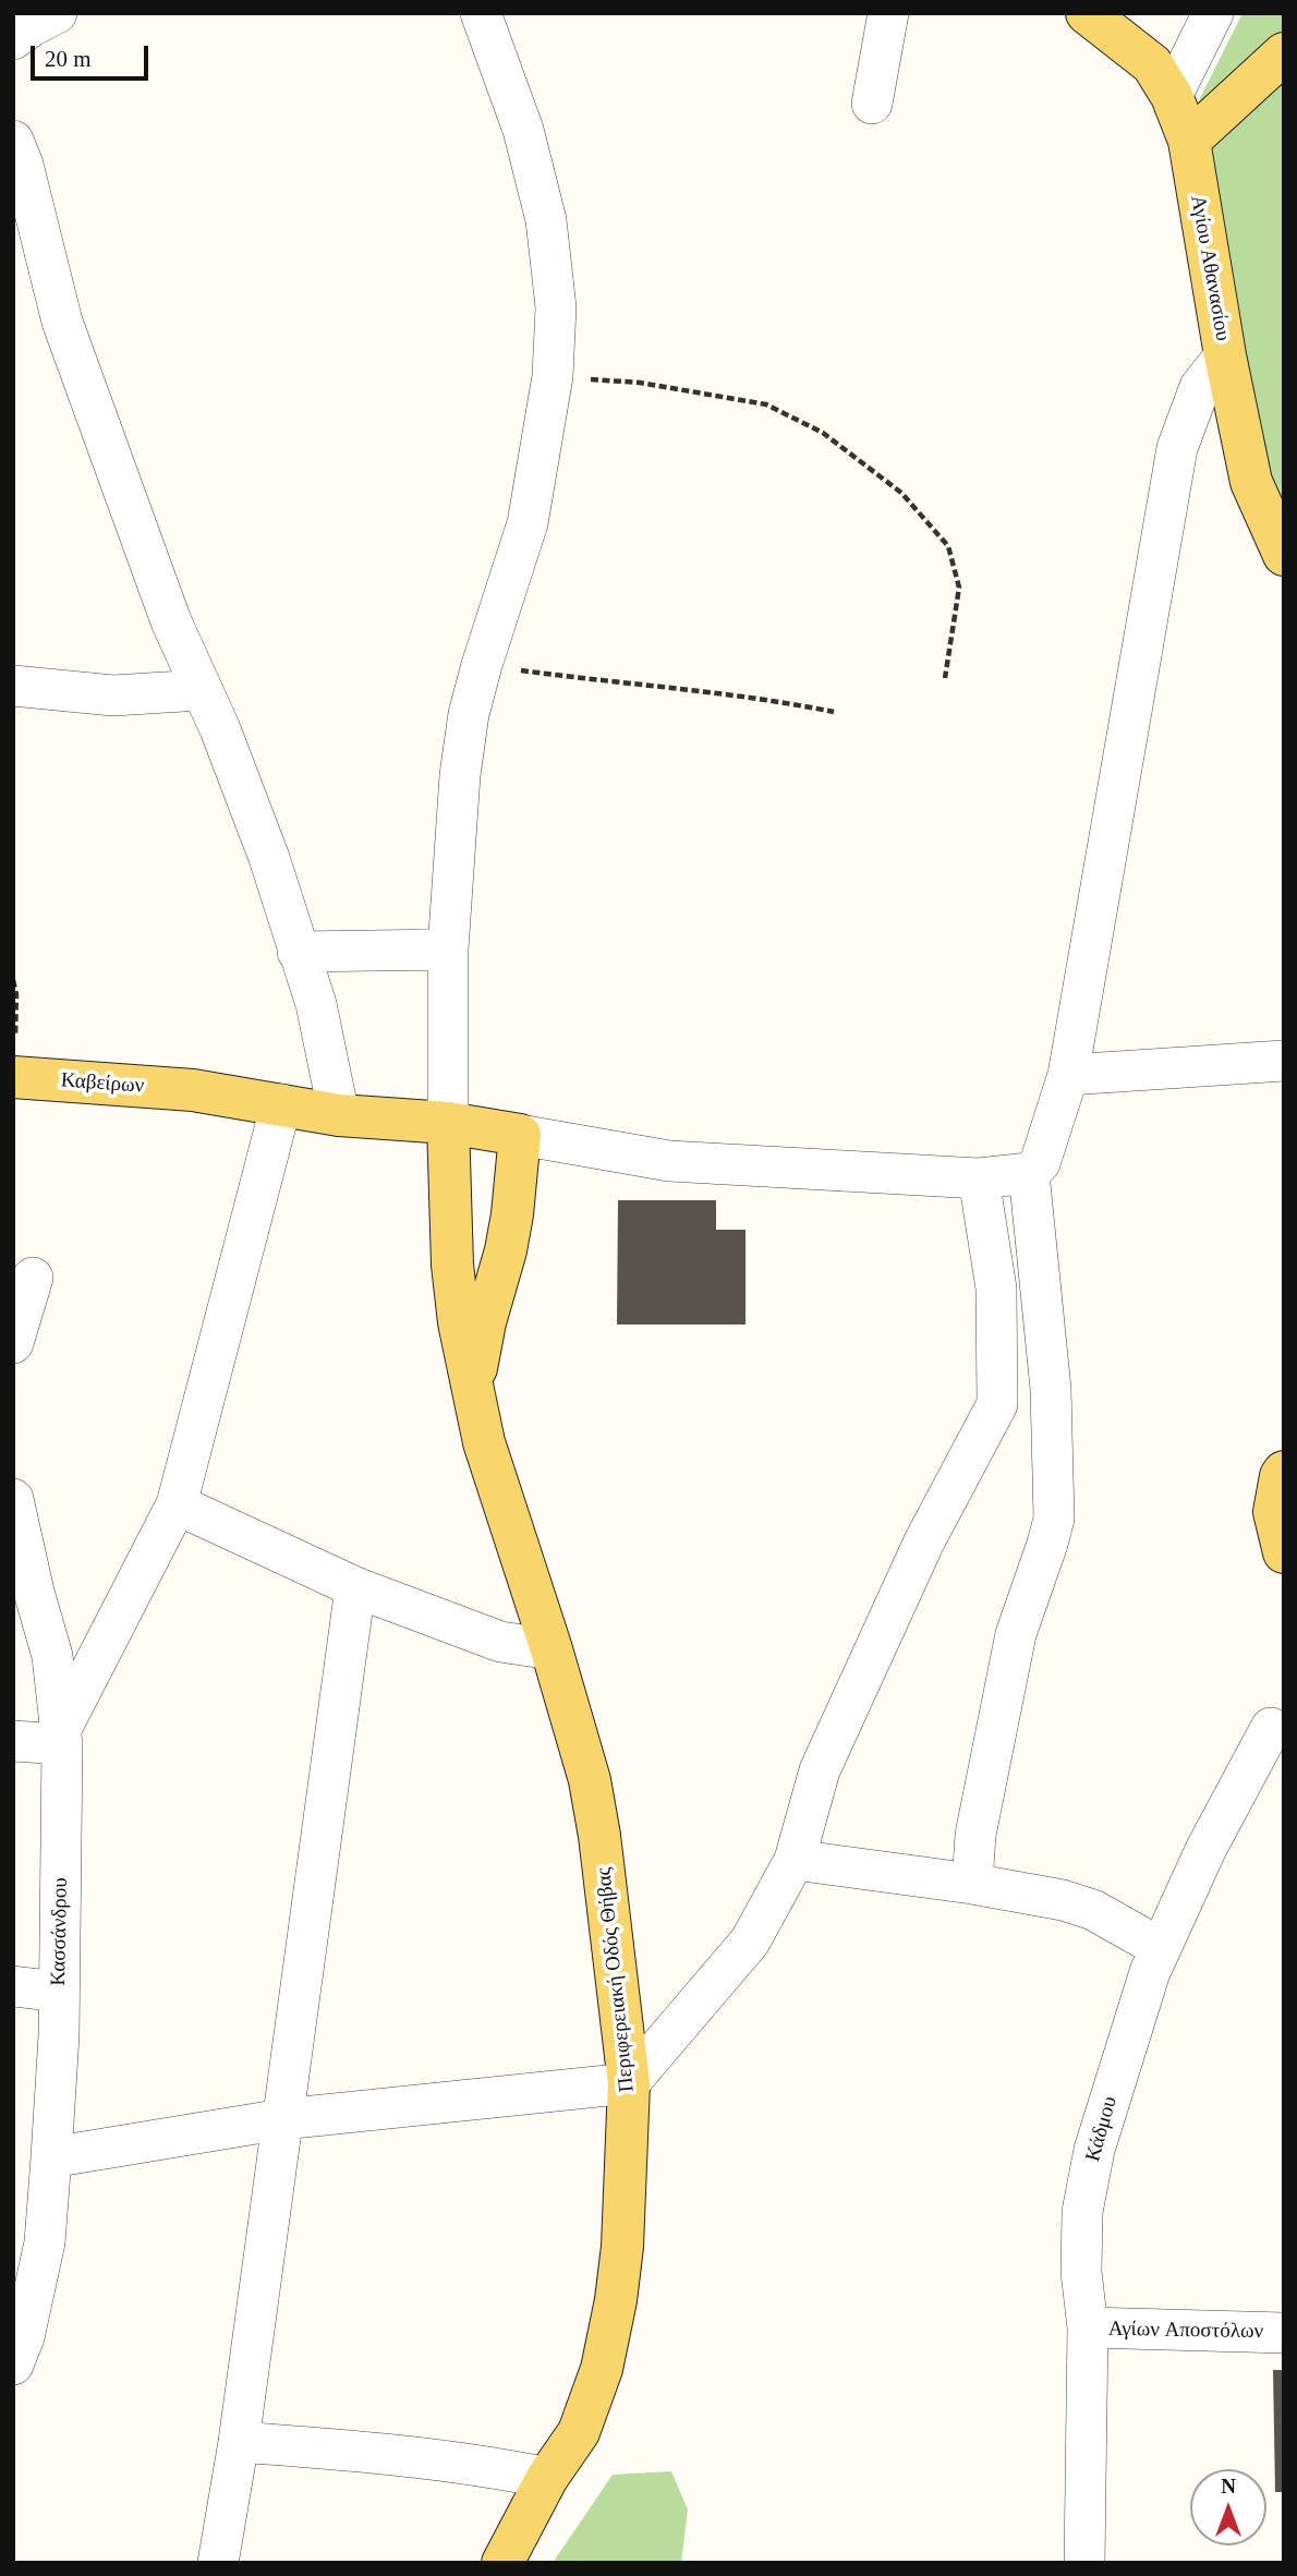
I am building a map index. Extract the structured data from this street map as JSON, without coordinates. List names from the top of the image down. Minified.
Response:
{"streets":{"main road":["Αγίου Αθανασίου","Καβείρων","Περιφερειακή Οδός Θήβας"],"street":["Κασσάνδρου","Κάδμου","Αγίων Αποστόλων"]},"crossings":[["Καβείρων","Περιφερειακή Οδός Θήβας"],["Κάδμου","Αγίων Αποστόλων"]],"scale_bar":"20 m","north":"top"}
